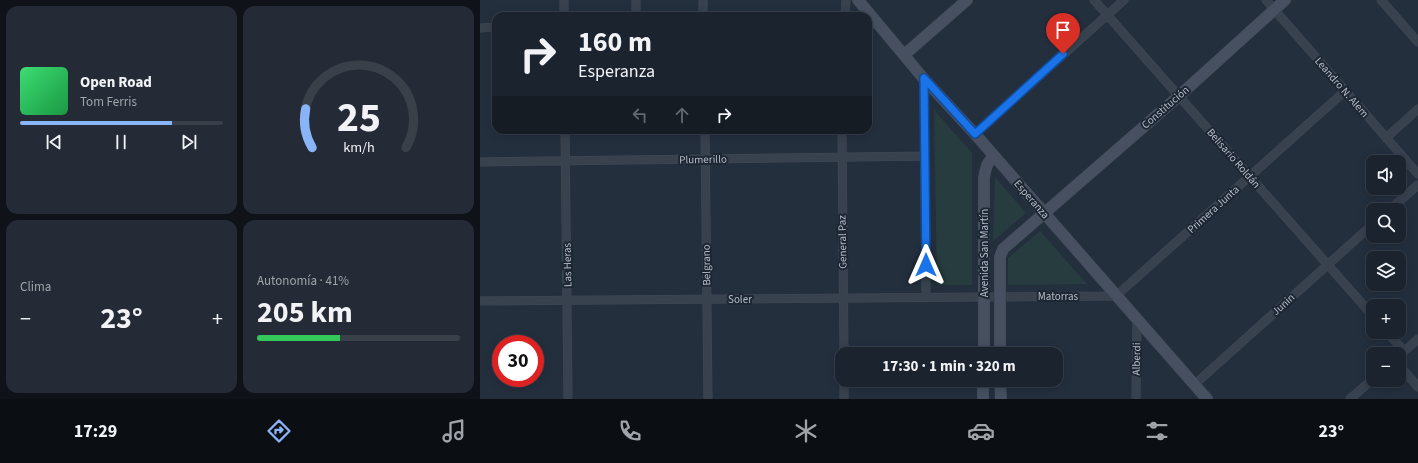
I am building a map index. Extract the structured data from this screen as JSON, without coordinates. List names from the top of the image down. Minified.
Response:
{"streets":{"main road":["Constitución","Esperanza","Avenida San Martín"],"street":["Leandro N. Alem","Belisario Roldán","Plumerillo","Primera Junta","General Paz","Las Heras","Belgrano","Matorras","Soler","Junin","Alberdi"]},"crossings":[["Leandro N. Alem","Constitución"],["Leandro N. Alem","Primera Junta"],["Constitución","Belisario Roldán"],["Constitución","Esperanza"],["Constitución","Avenida San Martín"],["Belisario Roldán","Primera Junta"],["Belisario Roldán","Junin"],["Plumerillo","General Paz"],["Plumerillo","Las Heras"],["Plumerillo","Belgrano"],["Esperanza","Primera Junta"],["Esperanza","Avenida San Martín"],["Esperanza","Matorras"],["Esperanza","Junin"],["Esperanza","Alberdi"],["Primera Junta","Matorras"],["General Paz","Soler"],["Avenida San Martín","Matorras"],["Avenida San Martín","Soler"],["Las Heras","Soler"],["Belgrano","Soler"],["Matorras","Soler"]],"page":{"turn":["160 m","Esperanza"],"song":["Open Road","Tom Ferris"],"map_buttons":["+","−"],"tile":["Clima",["Autonomía · 41%","205 km"]],"heat":["−","23°","+"],"limit":"30","trip":"17:30 · 1 min · 320 m","tabs":["17:29","23°"],"gauge":["25","km/h"]}}
